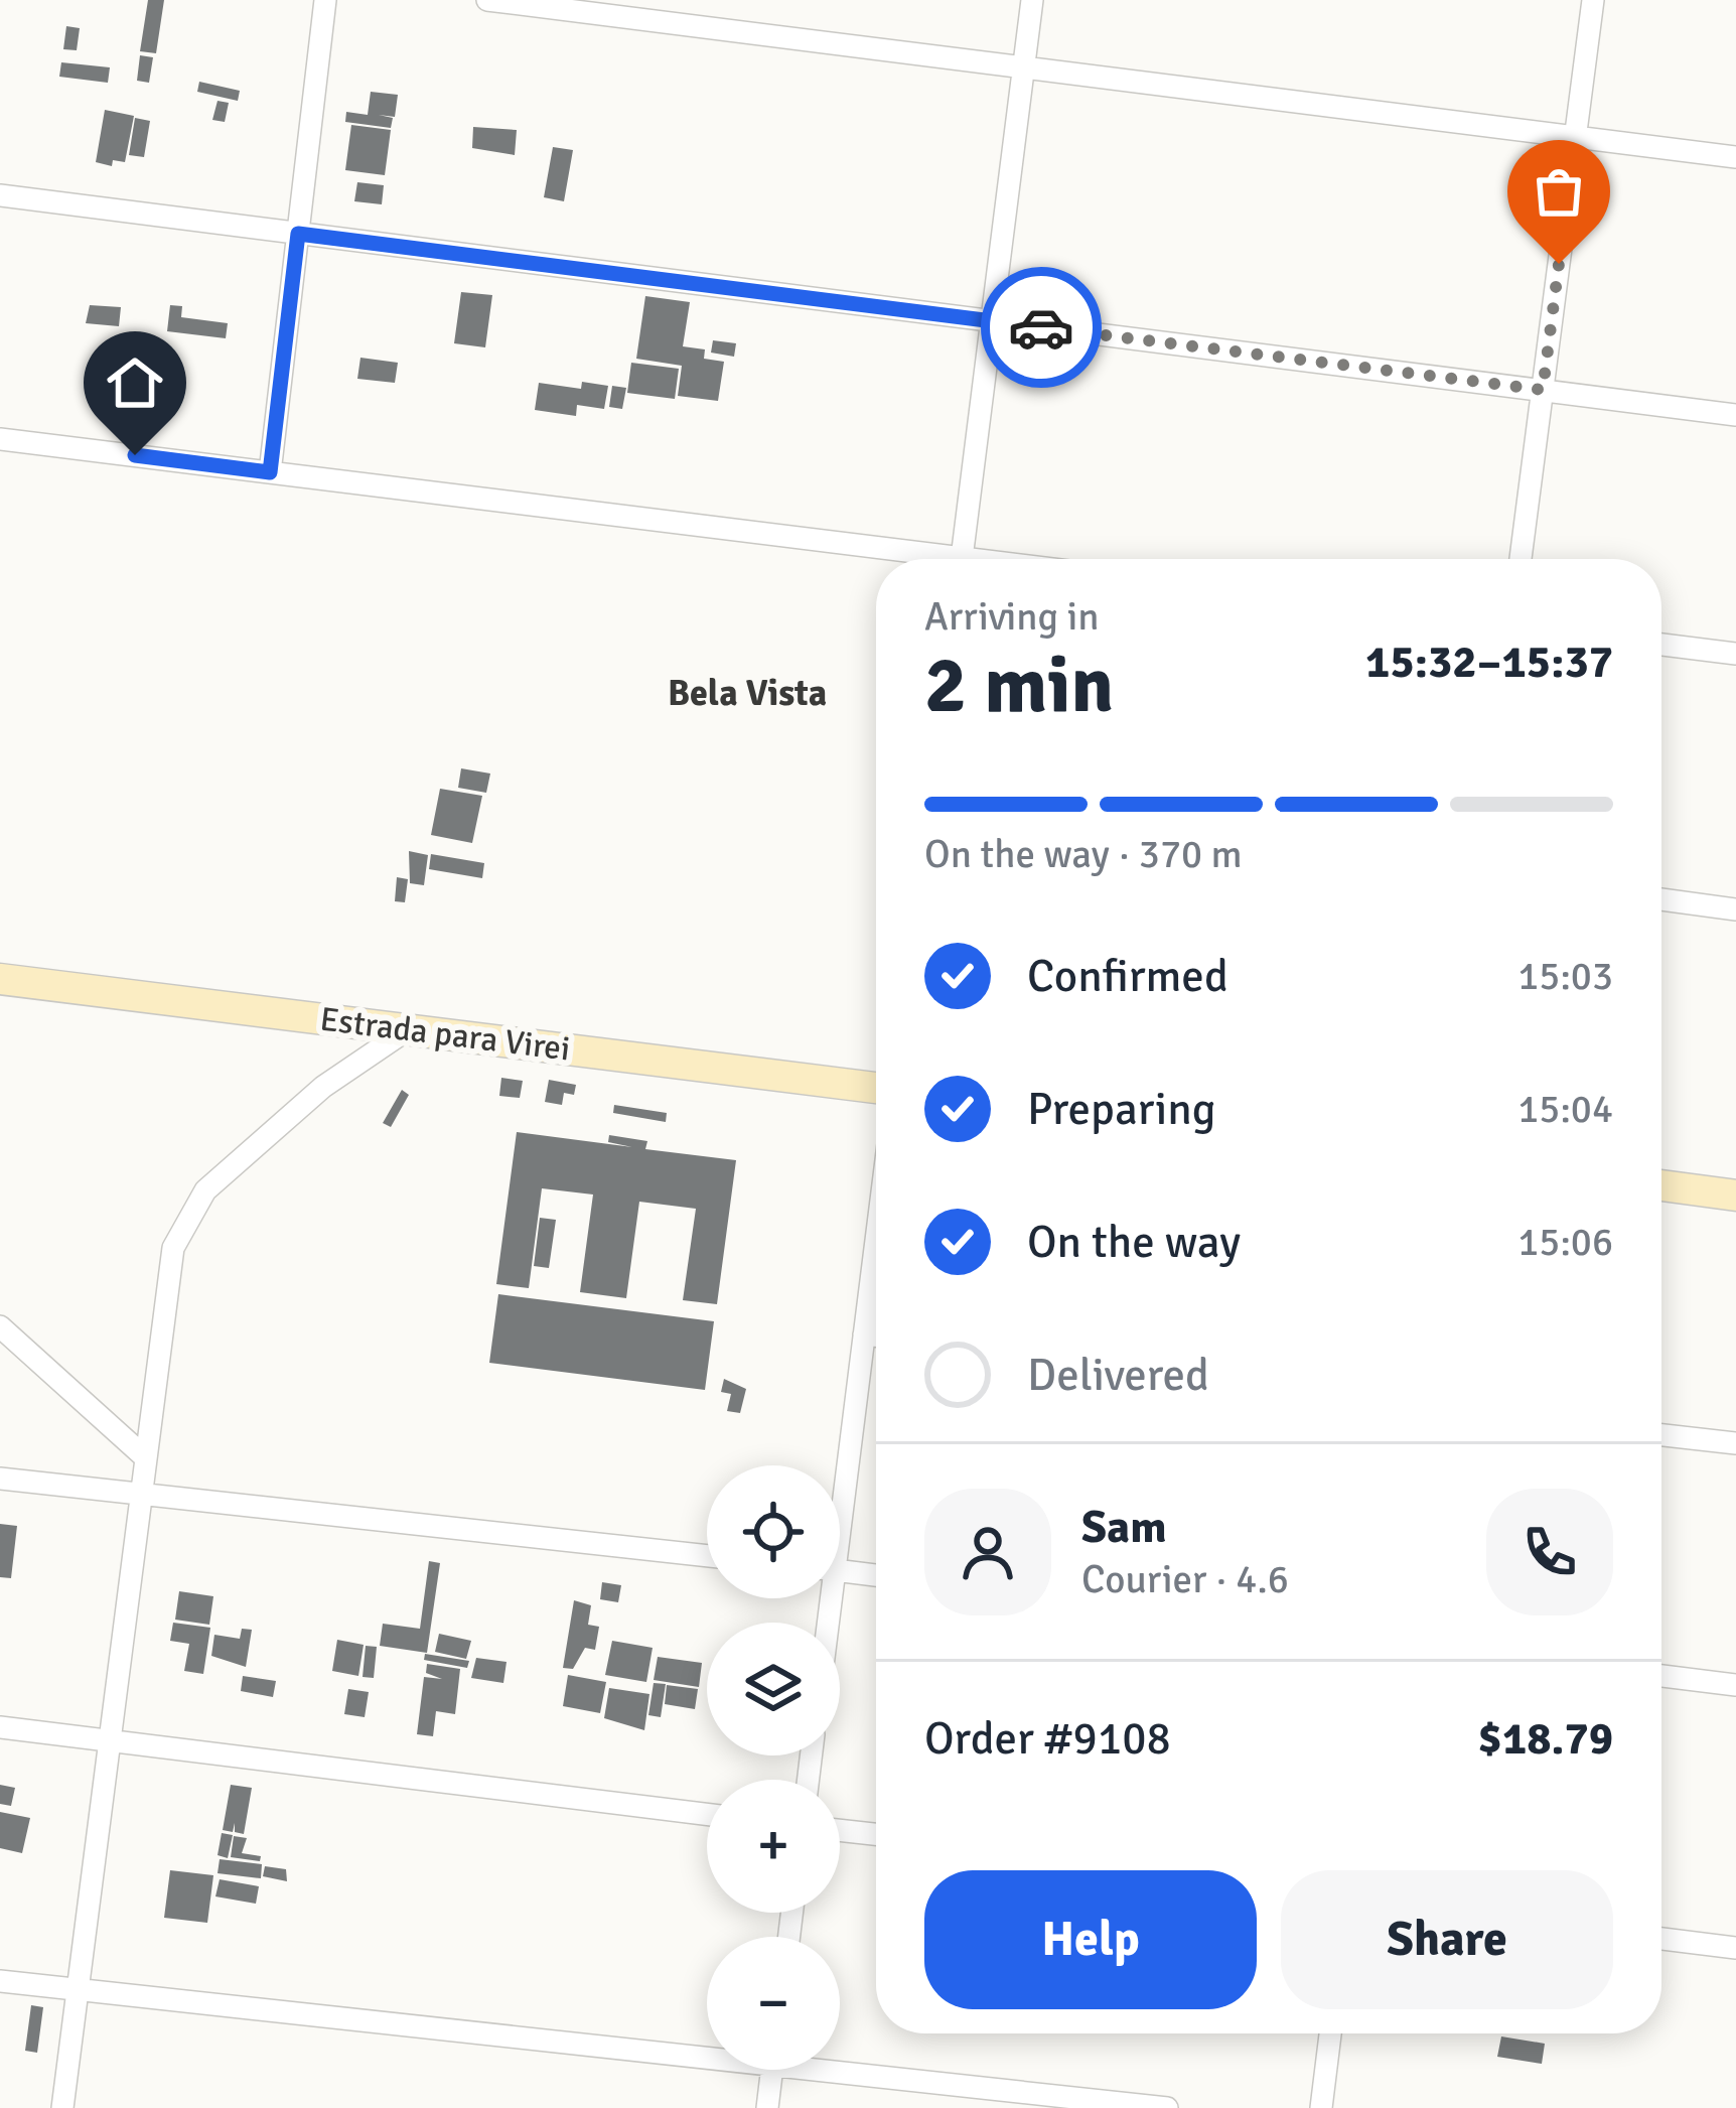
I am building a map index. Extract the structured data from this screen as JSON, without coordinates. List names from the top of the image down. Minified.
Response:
{"streets":{"street":["Estrada para Virei"]},"districts":["Bela Vista"],"page":{"heading":["2 min","Arriving in","15:32–15:37"],"panel":["Sam","Courier · 4.6","Order #9108","$18.79"],"bar":"On the way · 370 m","list":[["Confirmed","15:03"],["Preparing","15:04"],["On the way","15:06"],"Delivered"],"map_buttons":["+","−"],"buttons":["Help","Share"]}}
